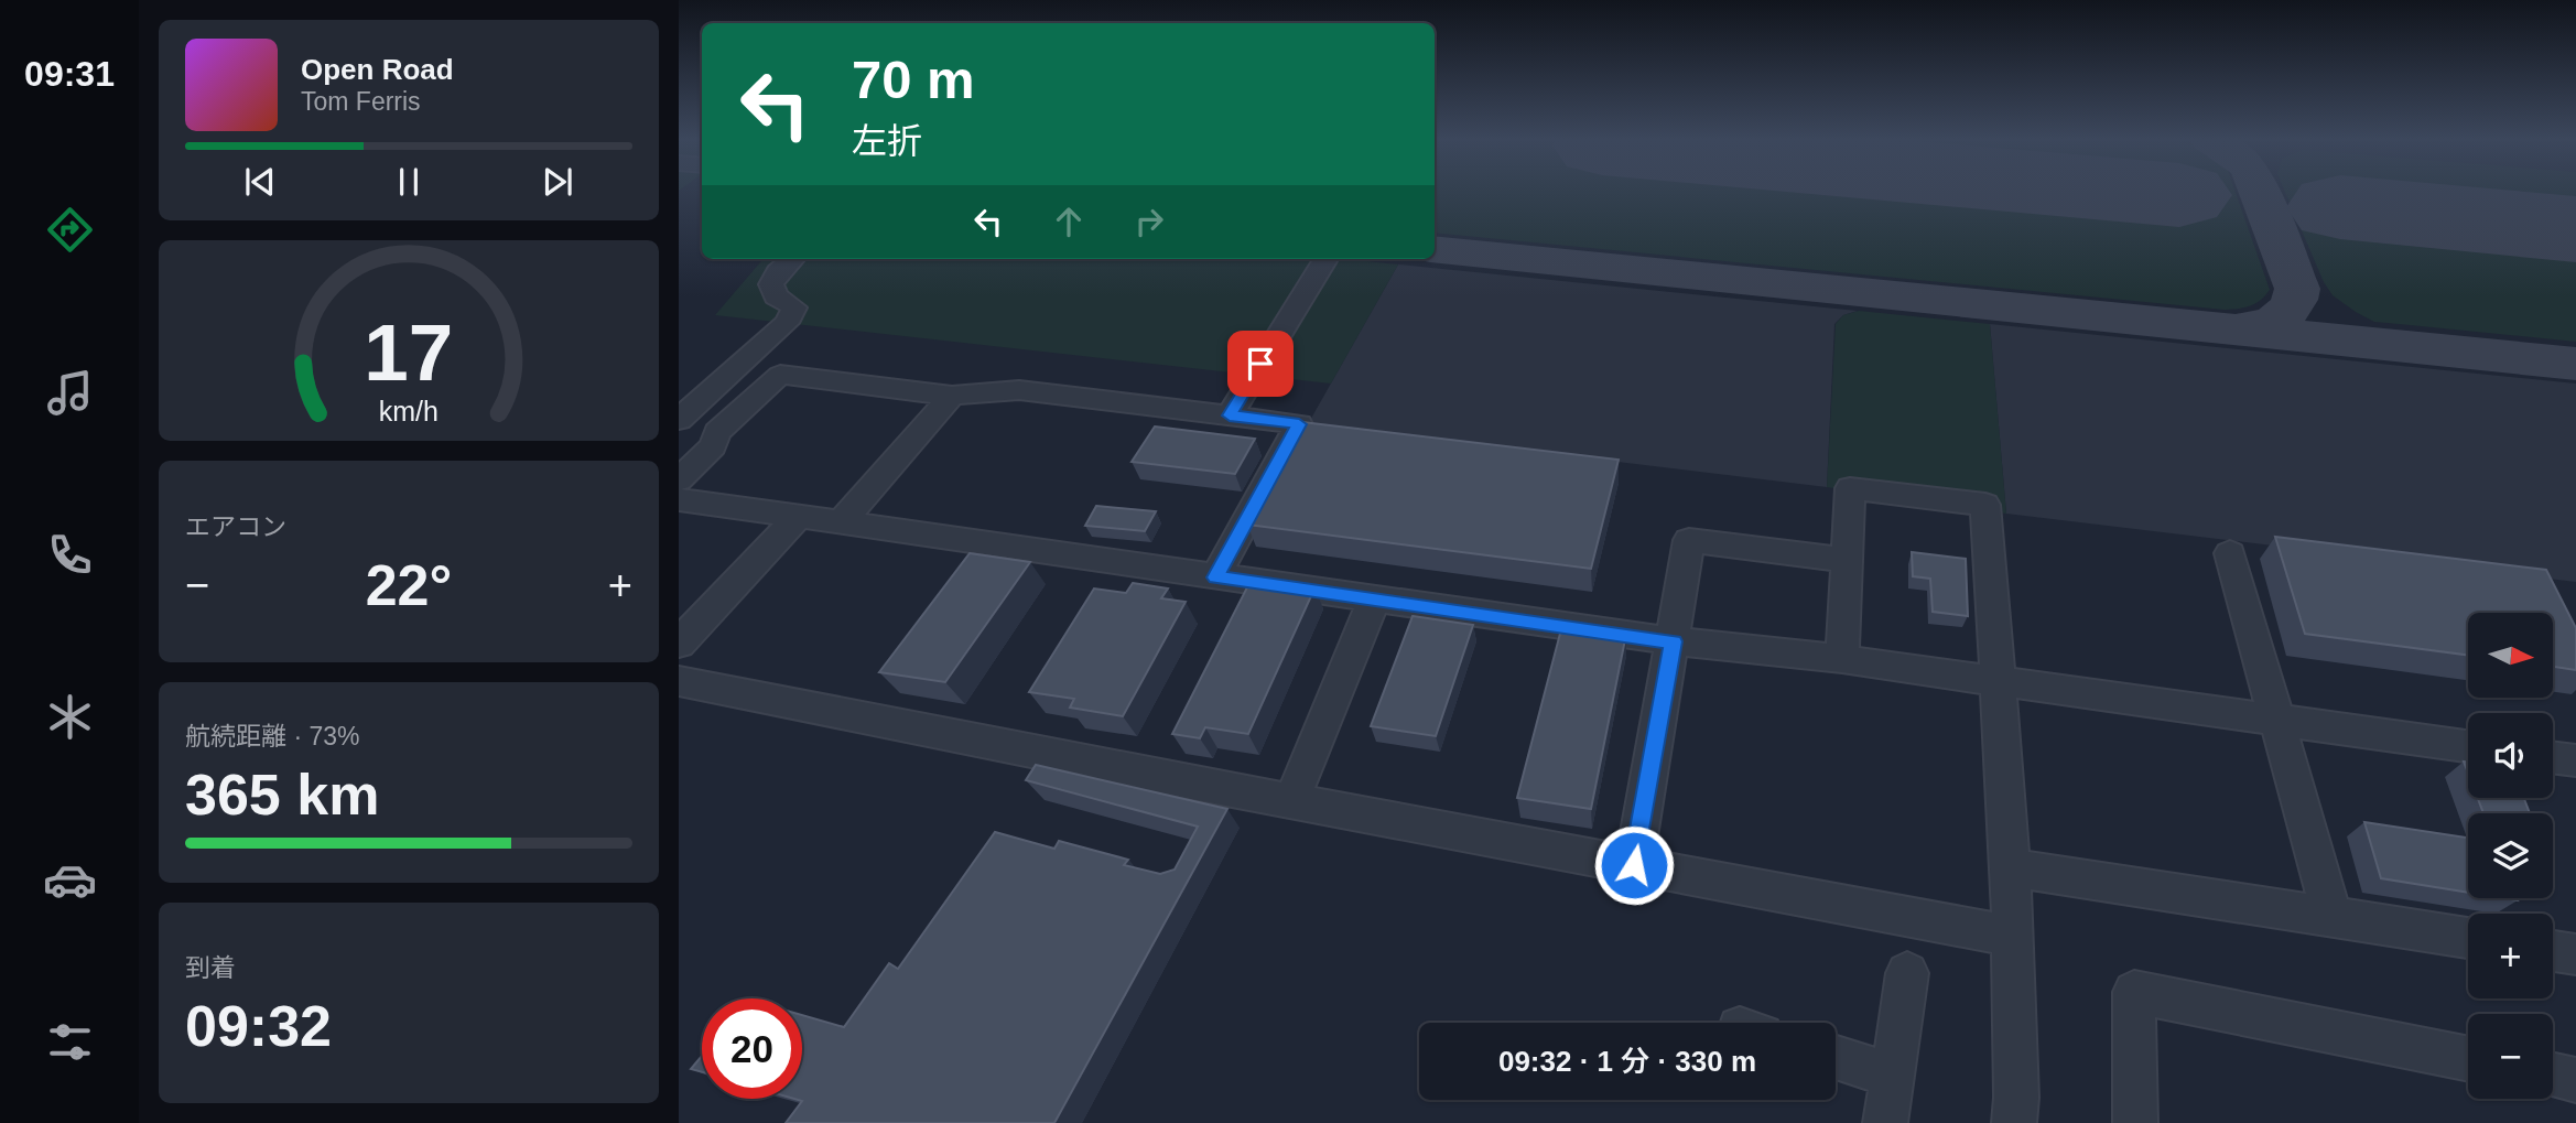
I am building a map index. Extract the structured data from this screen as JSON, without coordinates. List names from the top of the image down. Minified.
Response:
{"north":"right","page":{"tabs":"09:31","turn":["70 m","左折"],"song":["Open Road","Tom Ferris"],"tile":["エアコン",["航続距離 · 73%","365 km"],["到着","09:32"]],"heat":["−","22°","+"],"map_buttons":["+","−"],"limit":"20","trip":"09:32 · 1 分 · 330 m","gauge":["17","km/h"]}}
